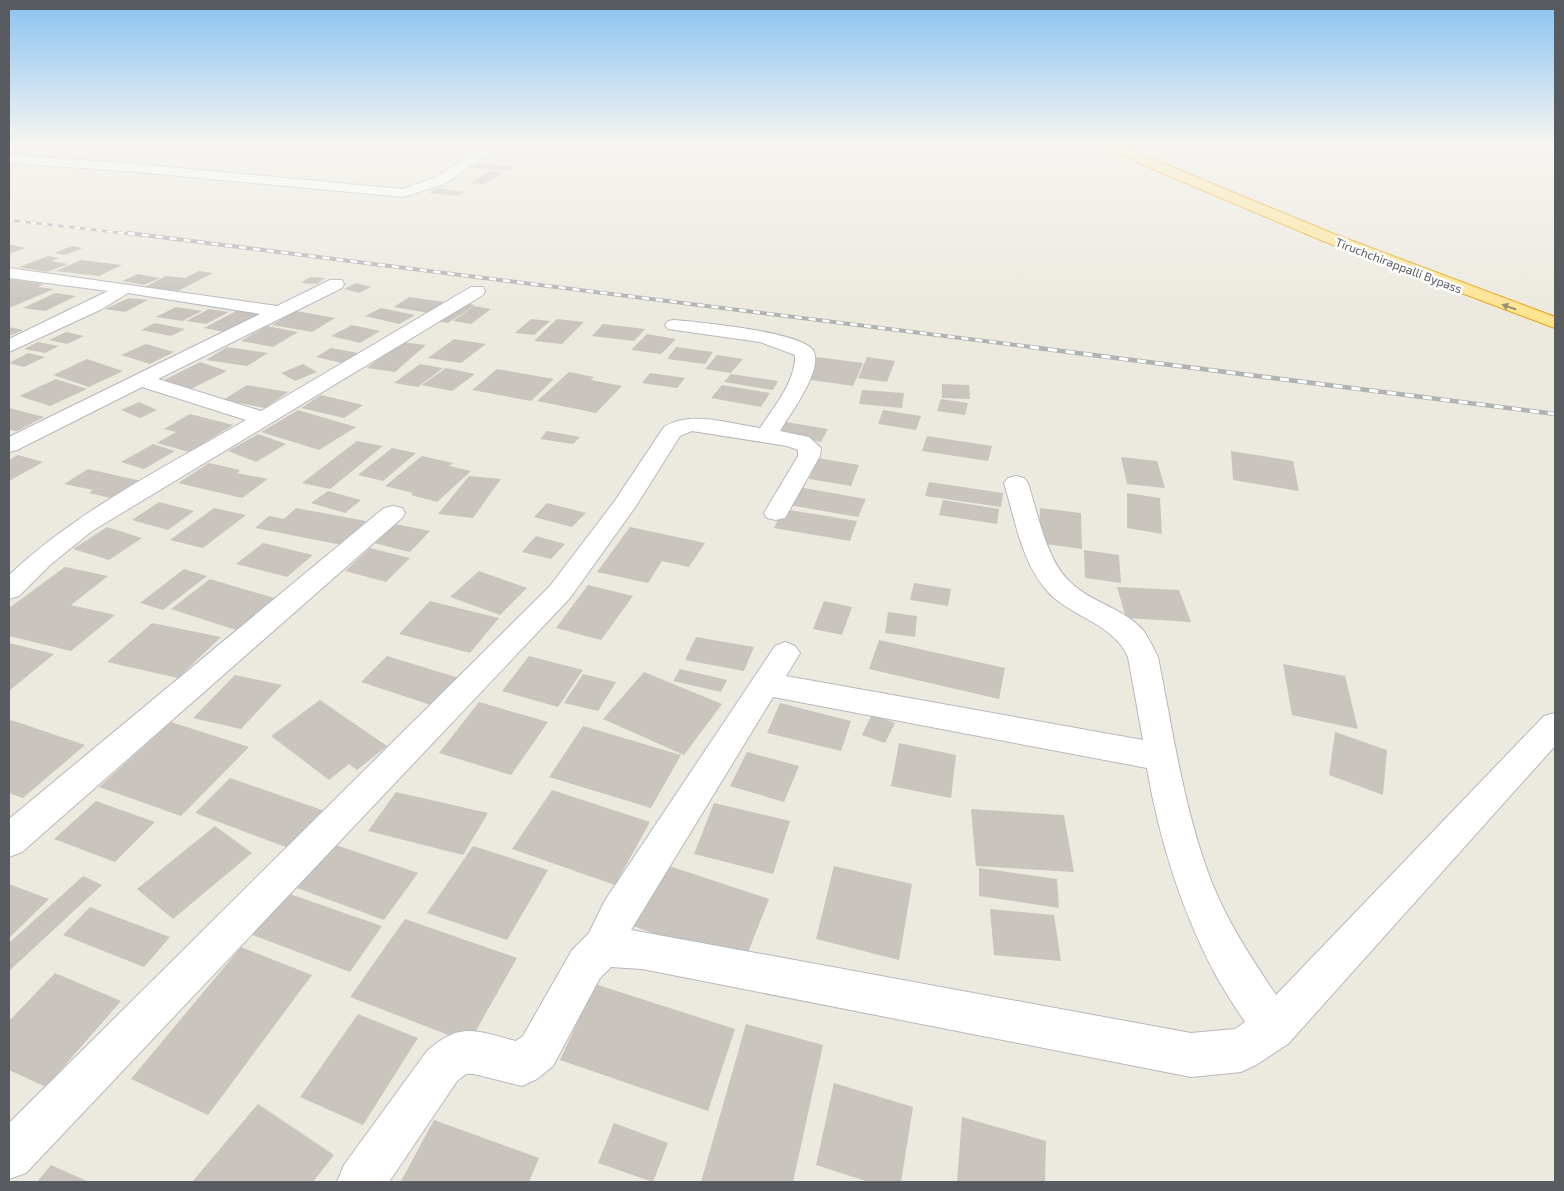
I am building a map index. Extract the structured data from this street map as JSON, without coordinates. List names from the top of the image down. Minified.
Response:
{"streets":{"highway":["Tiruchchirappalli Bypass"]}}
